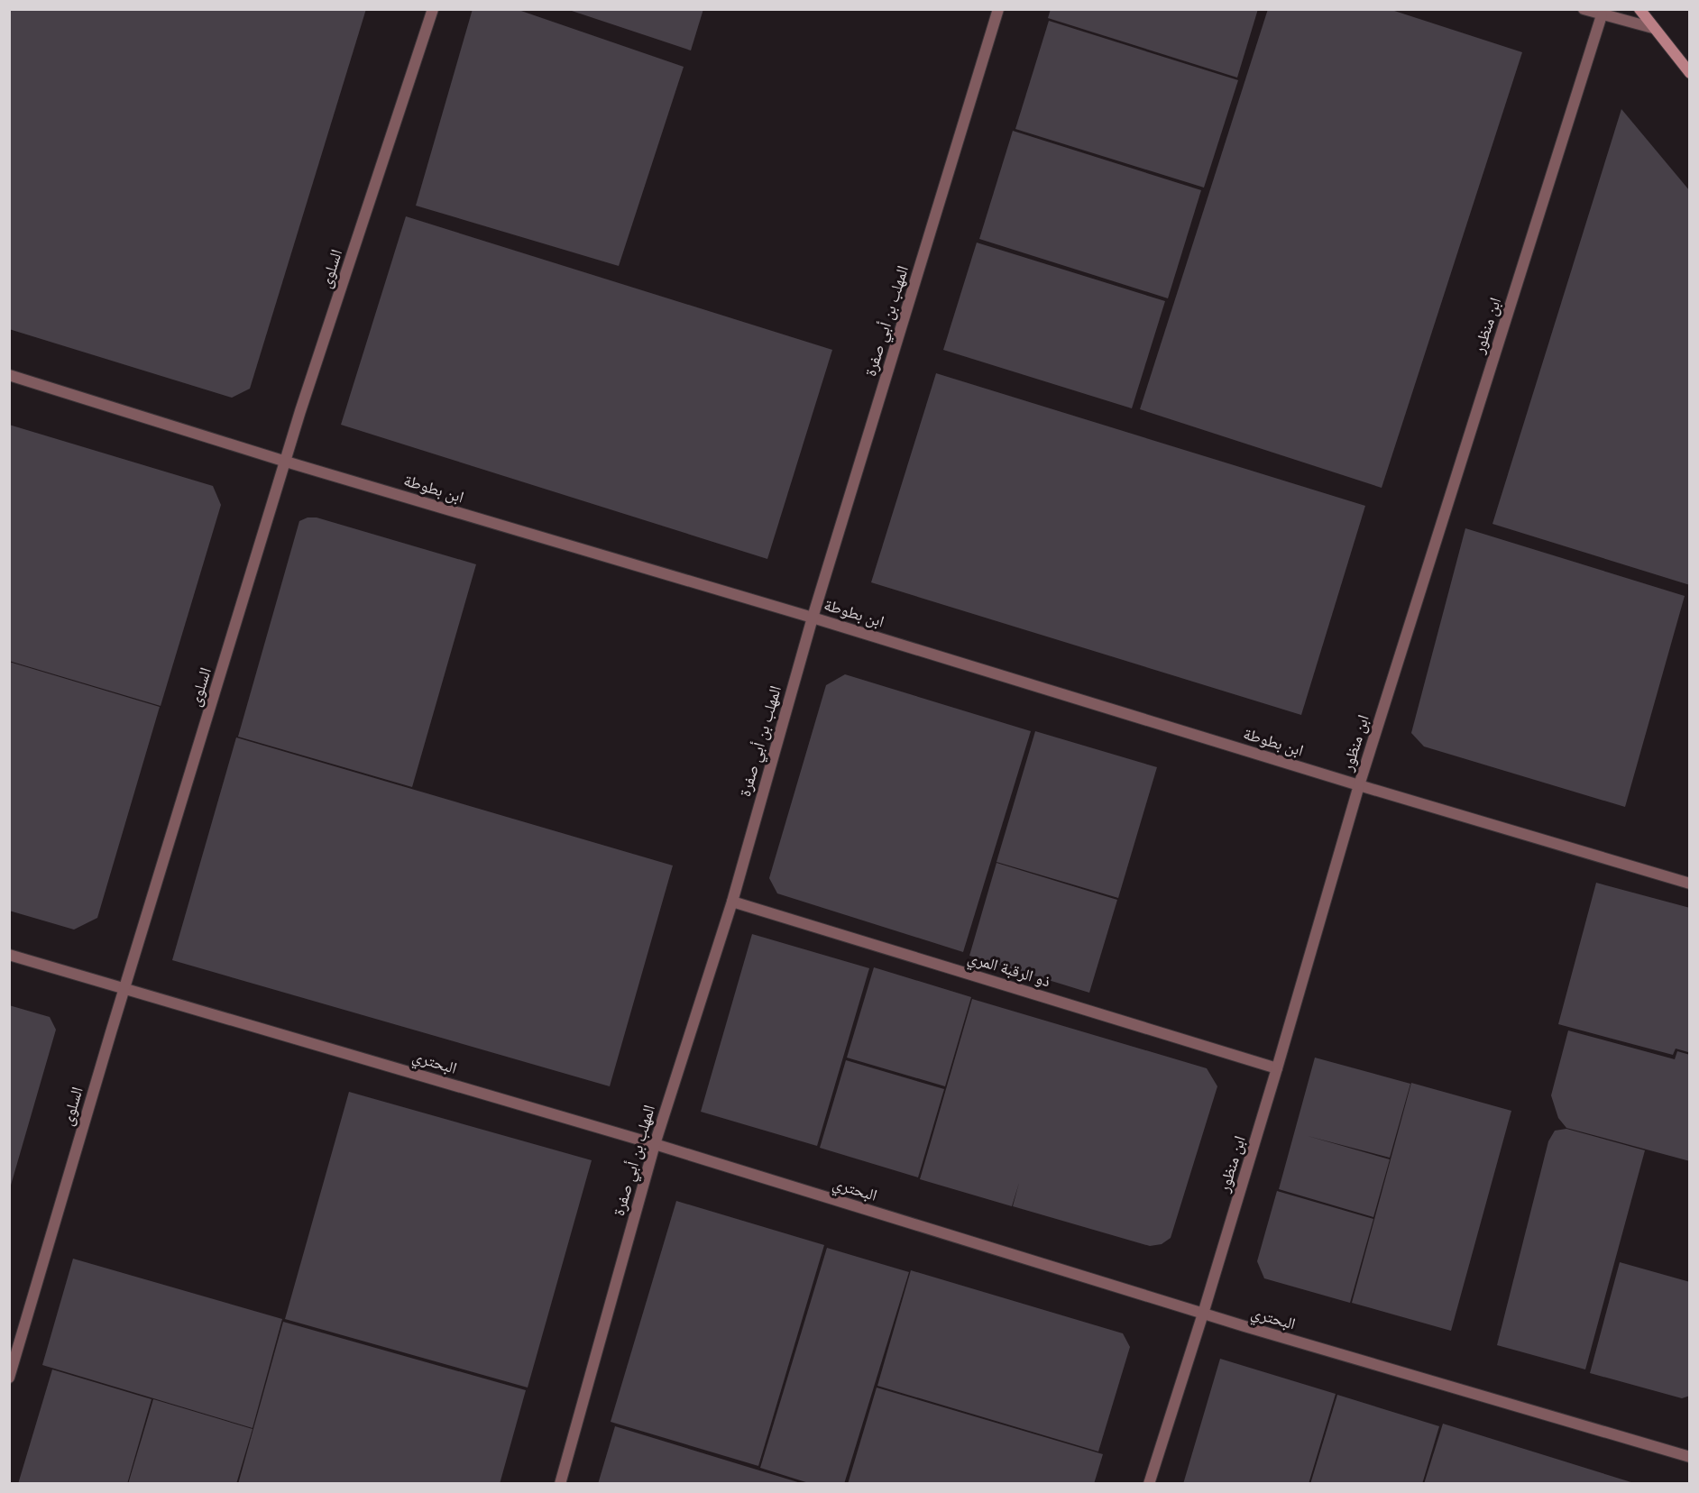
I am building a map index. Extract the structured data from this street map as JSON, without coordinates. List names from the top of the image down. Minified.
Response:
{"streets":{"street":["السلوى","المهلب بن أبي صفرة","ابن منظور","ابن بطوطة","ذو الرقبة المري","البحتري"]},"crossings":[["السلوى","ابن بطوطة"],["السلوى","البحتري"],["المهلب بن أبي صفرة","ابن بطوطة"],["المهلب بن أبي صفرة","ذو الرقبة المري"],["المهلب بن أبي صفرة","البحتري"],["ابن منظور","ابن بطوطة"],["ابن منظور","ذو الرقبة المري"],["ابن منظور","البحتري"]]}
